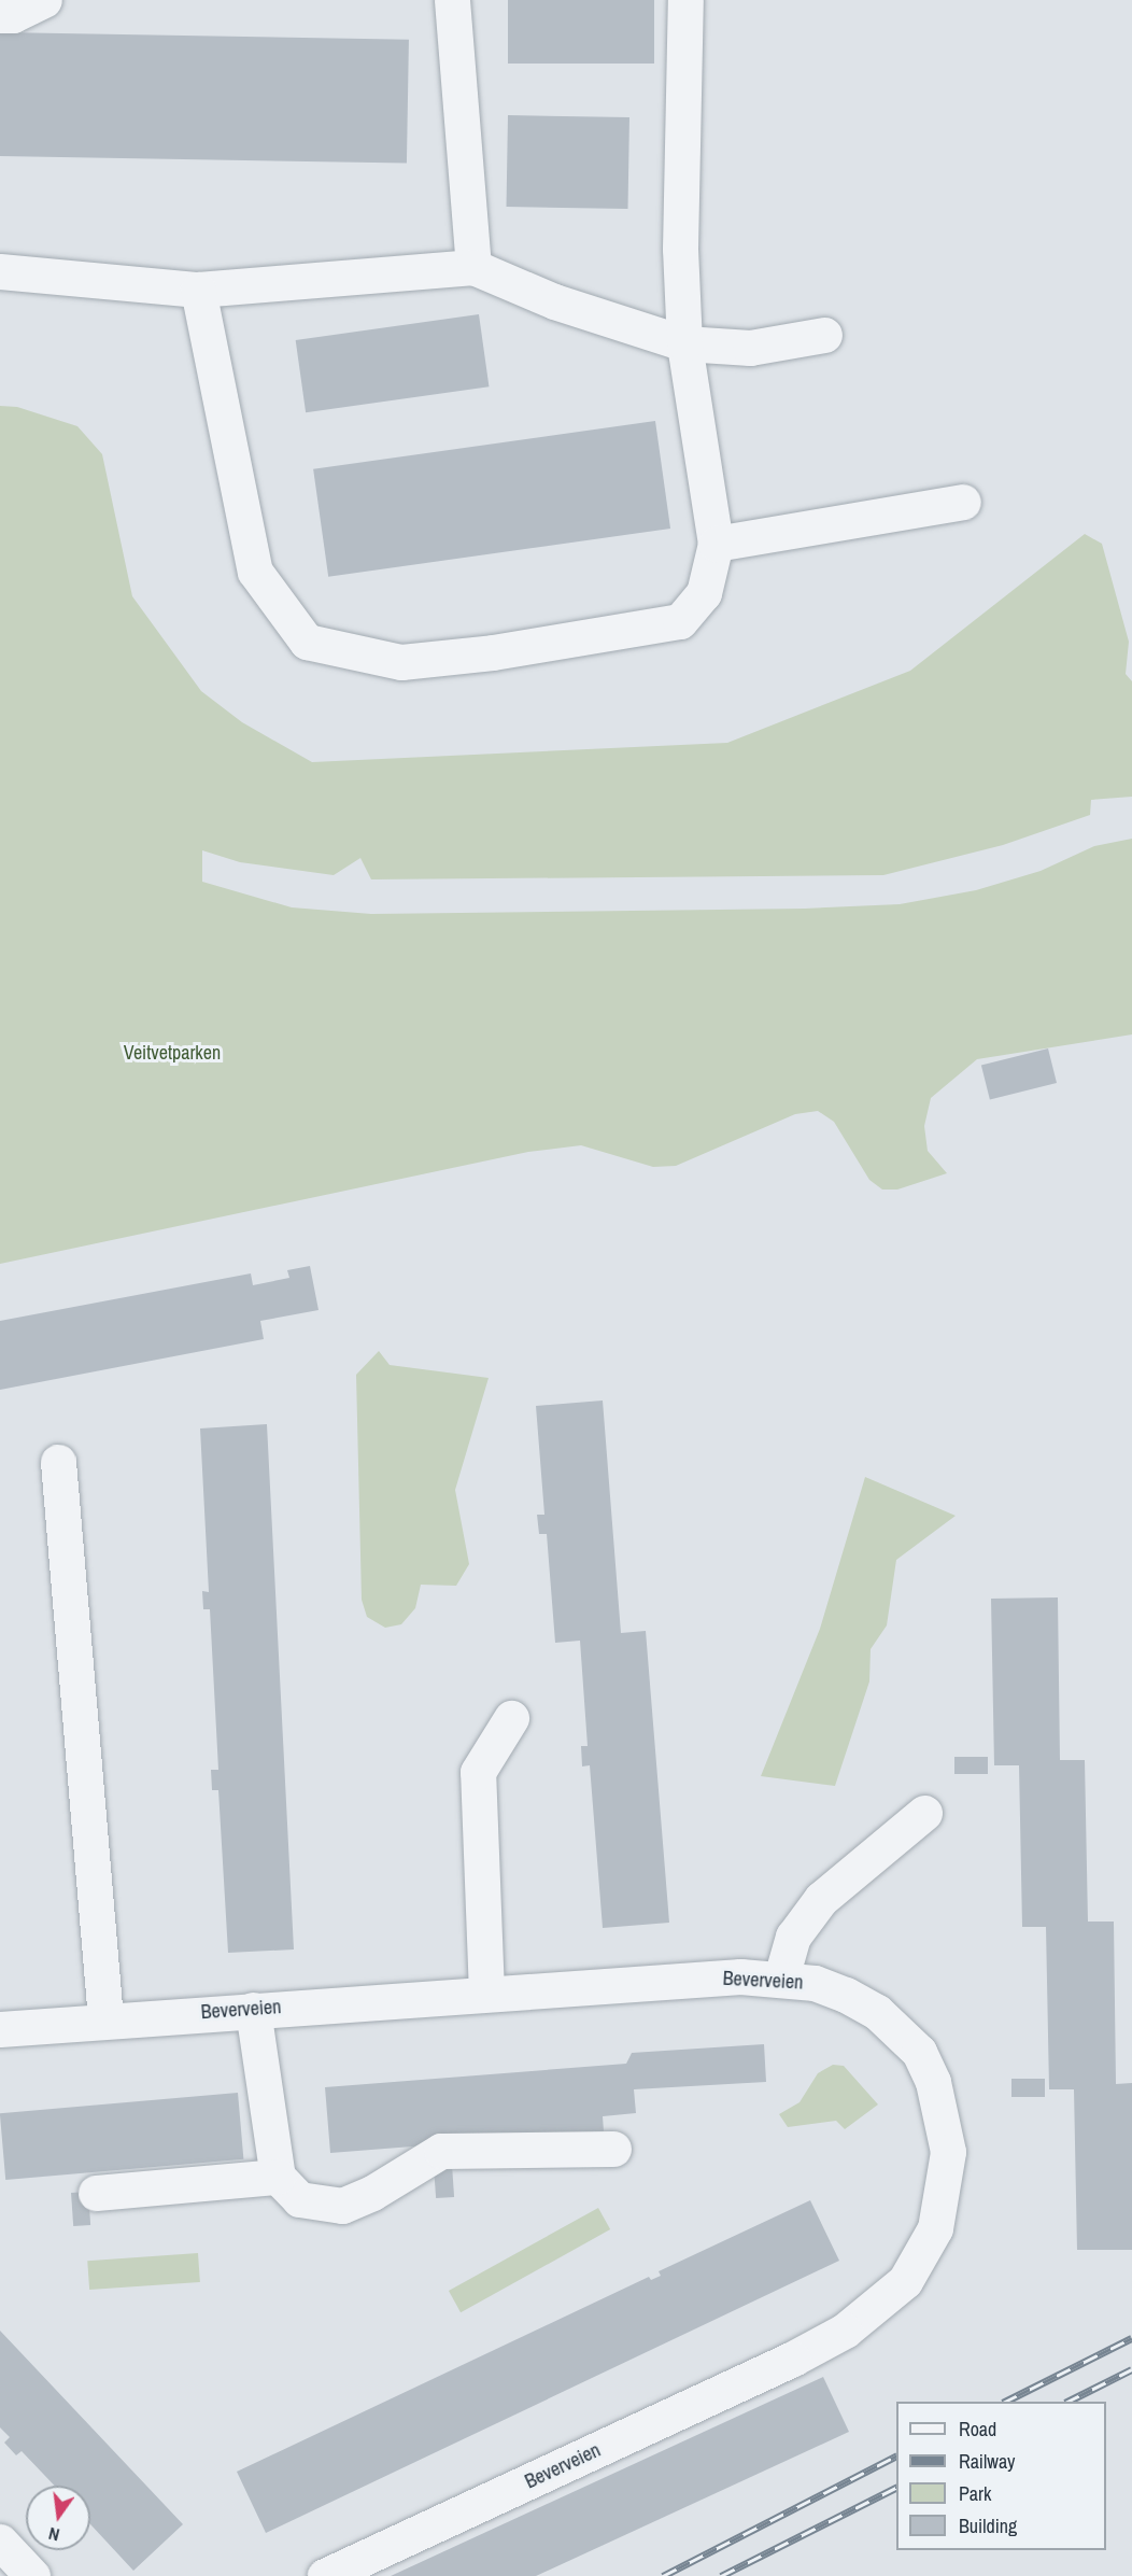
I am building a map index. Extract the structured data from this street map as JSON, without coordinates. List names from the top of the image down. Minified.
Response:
{"streets":{"street":["Beverveien"]},"parks":["Veitvetparken"],"legend":["Road","Railway","Park","Building"],"north":"bottom"}
